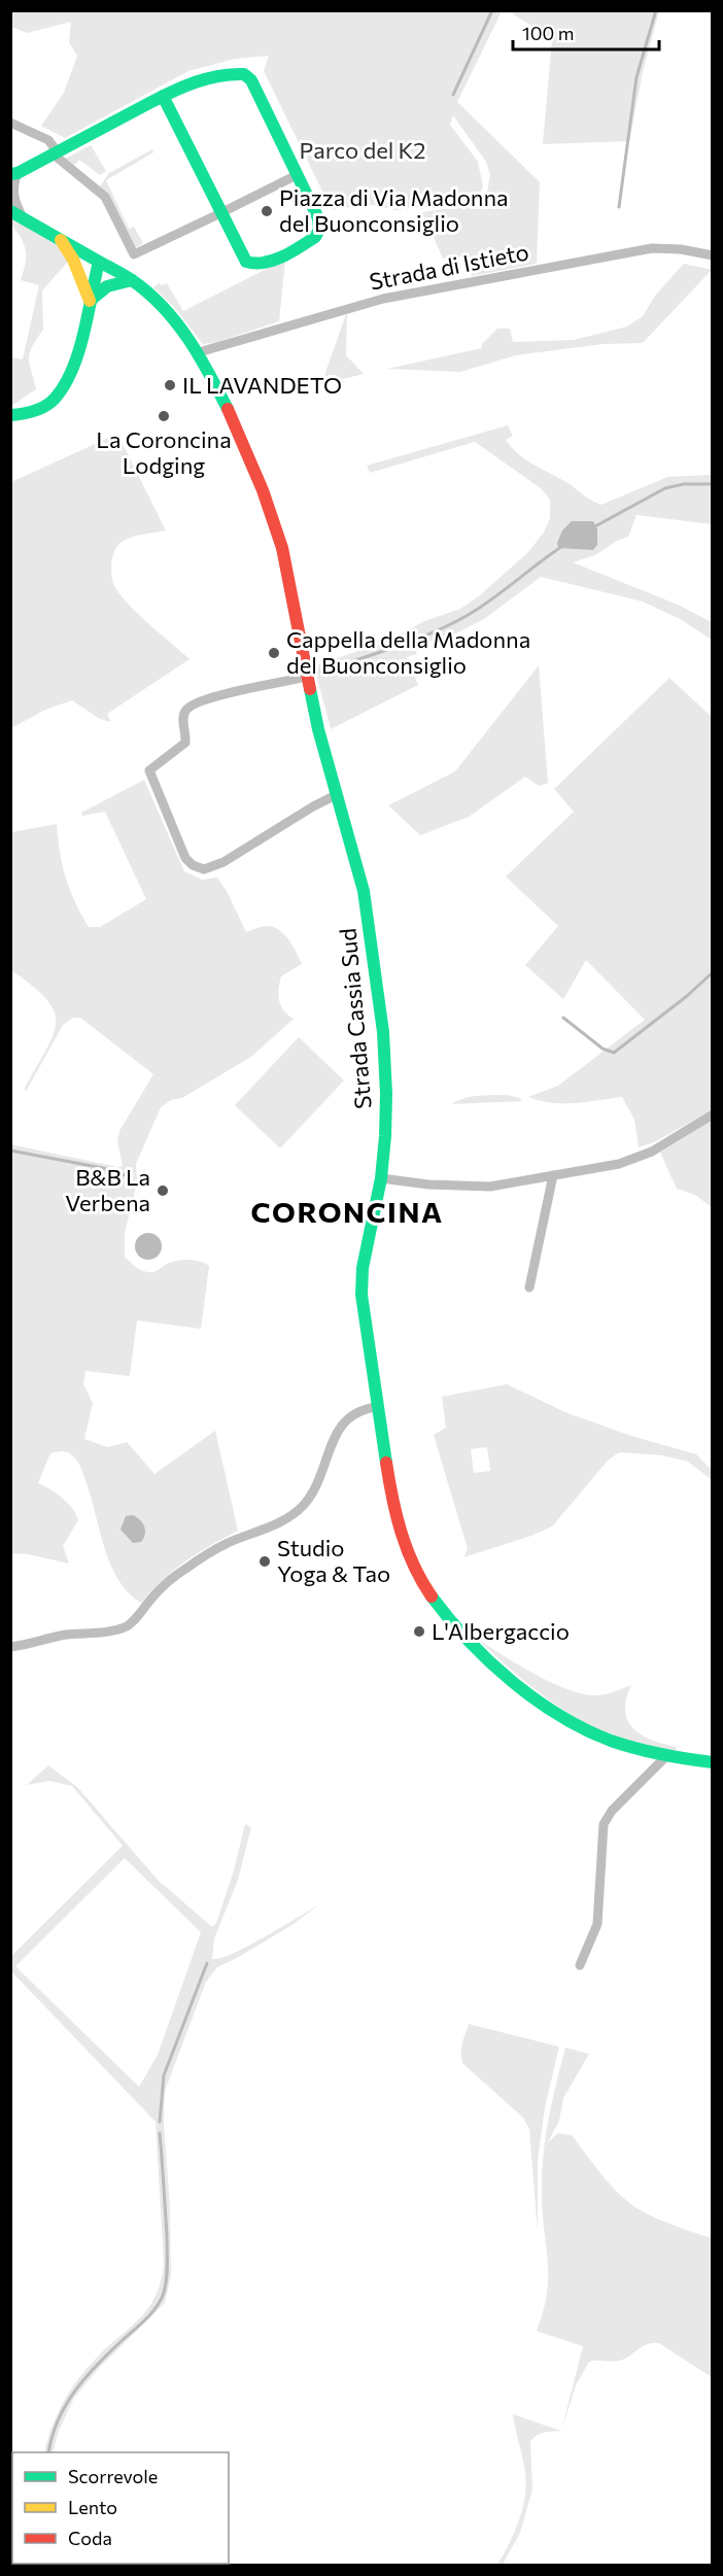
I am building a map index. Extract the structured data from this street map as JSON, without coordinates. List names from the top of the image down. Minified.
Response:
{"streets":{"main road":["Strada Cassia Sud"],"street":["Strada di Istieto"]},"crossings":[["Strada di Istieto","Strada Cassia Sud"]],"districts":["CORONCINA"],"parks":["Parco del K2"],"places":["Piazza di Via Madonna del Buonconsiglio","IL LAVANDETO","La Coroncina Lodging","Cappella della Madonna del Buonconsiglio","B&B La Verbena","Studio Yoga & Tao","L'Albergaccio"],"legend":["Scorrevole","Lento","Coda"],"scale_bar":"100 m"}
